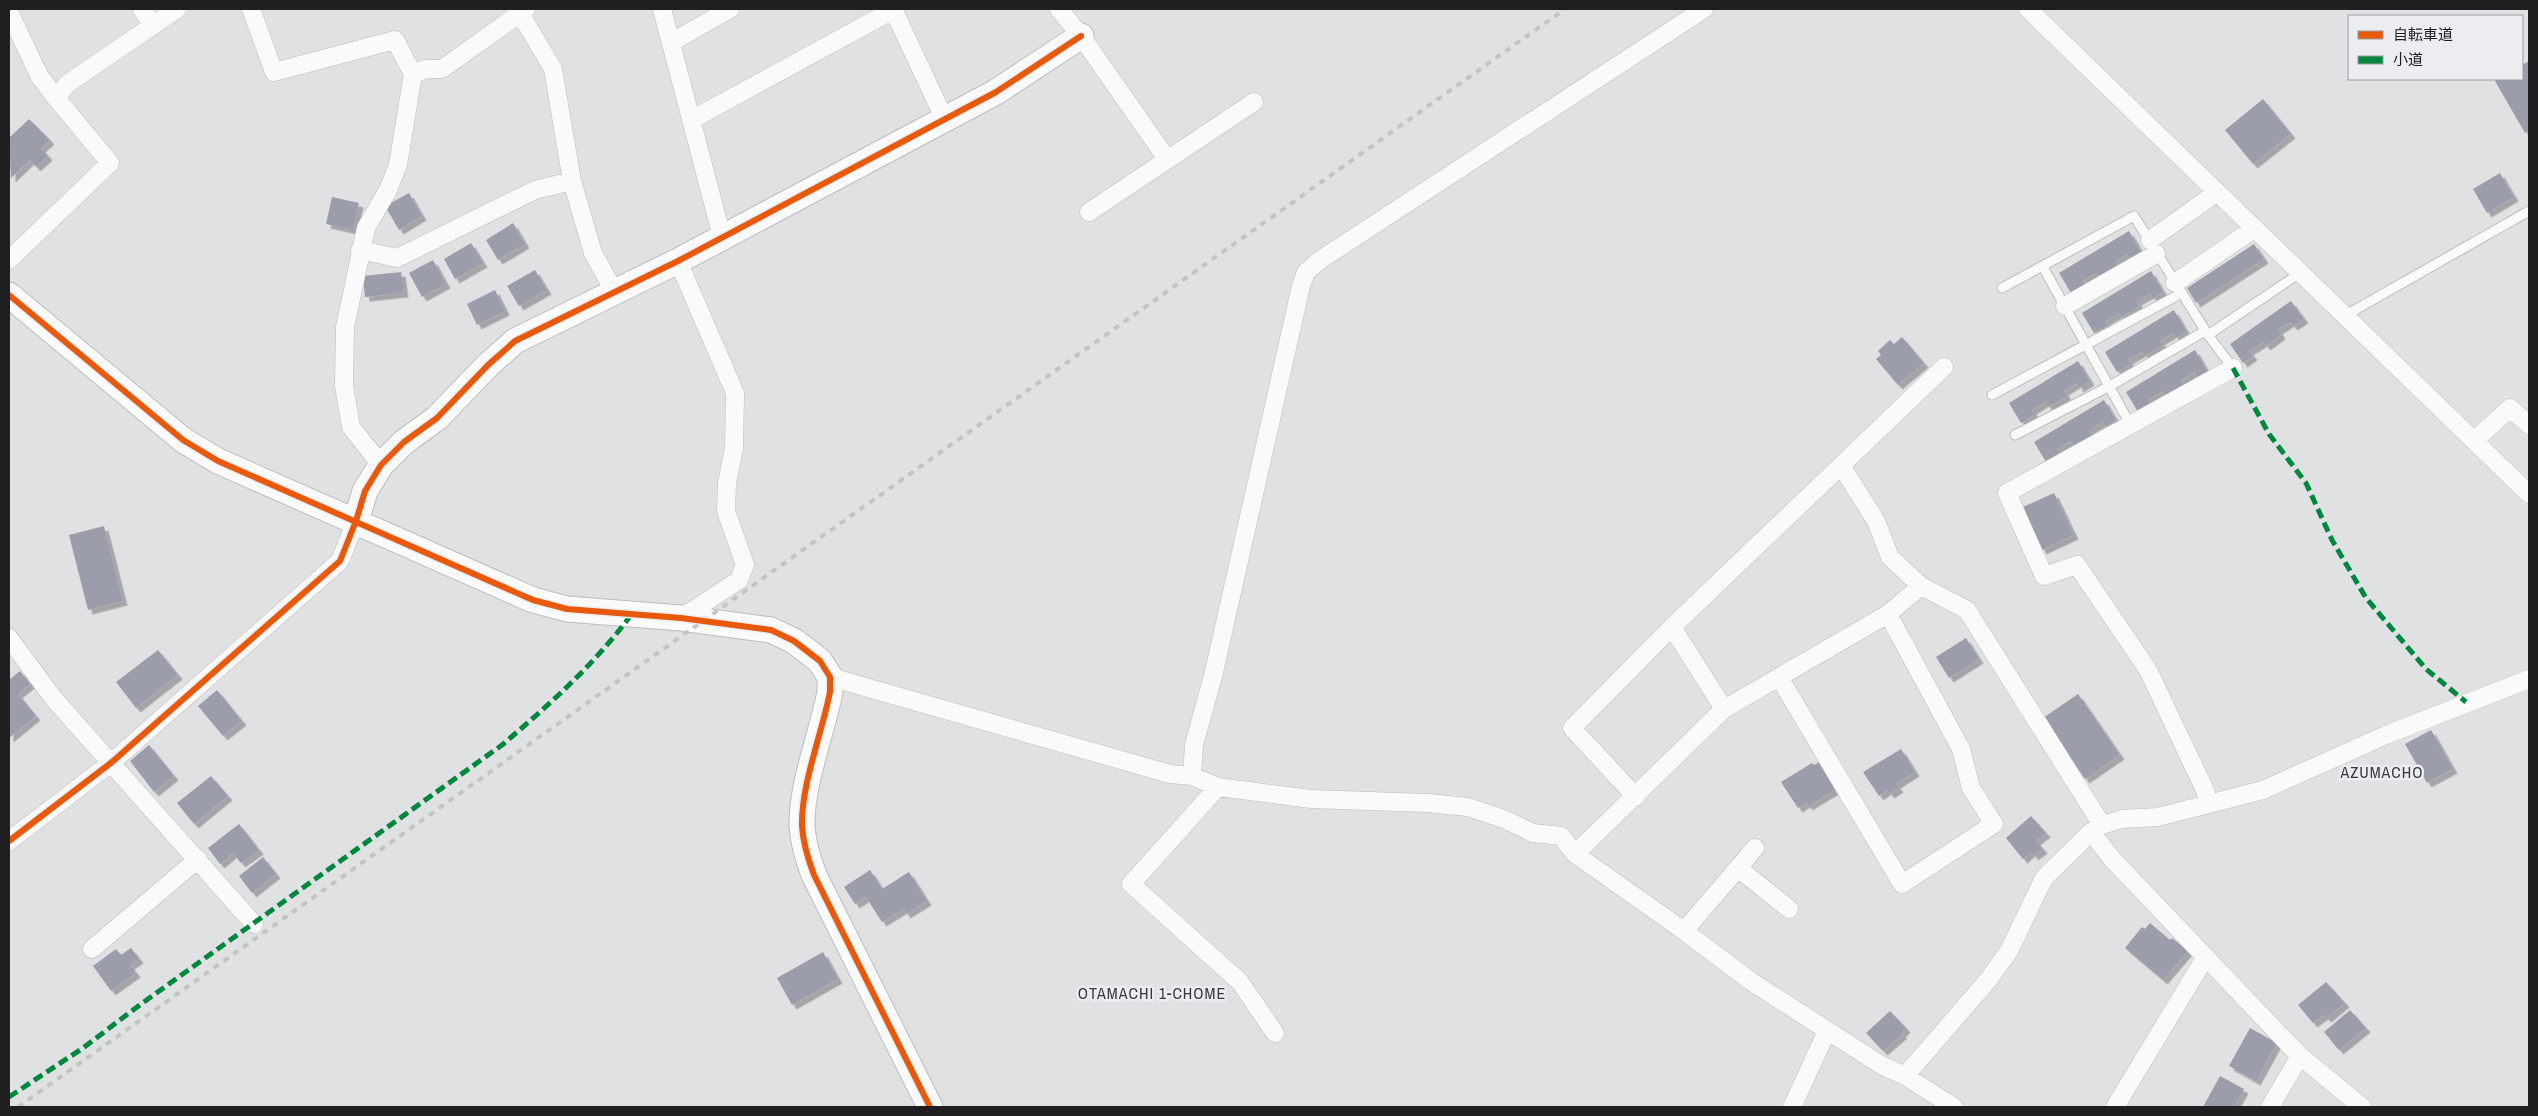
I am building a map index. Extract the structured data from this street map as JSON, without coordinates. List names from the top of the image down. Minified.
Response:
{"districts":["AZUMACHO","OTAMACHI 1-CHOME"],"legend":["自転車道","小道"]}
